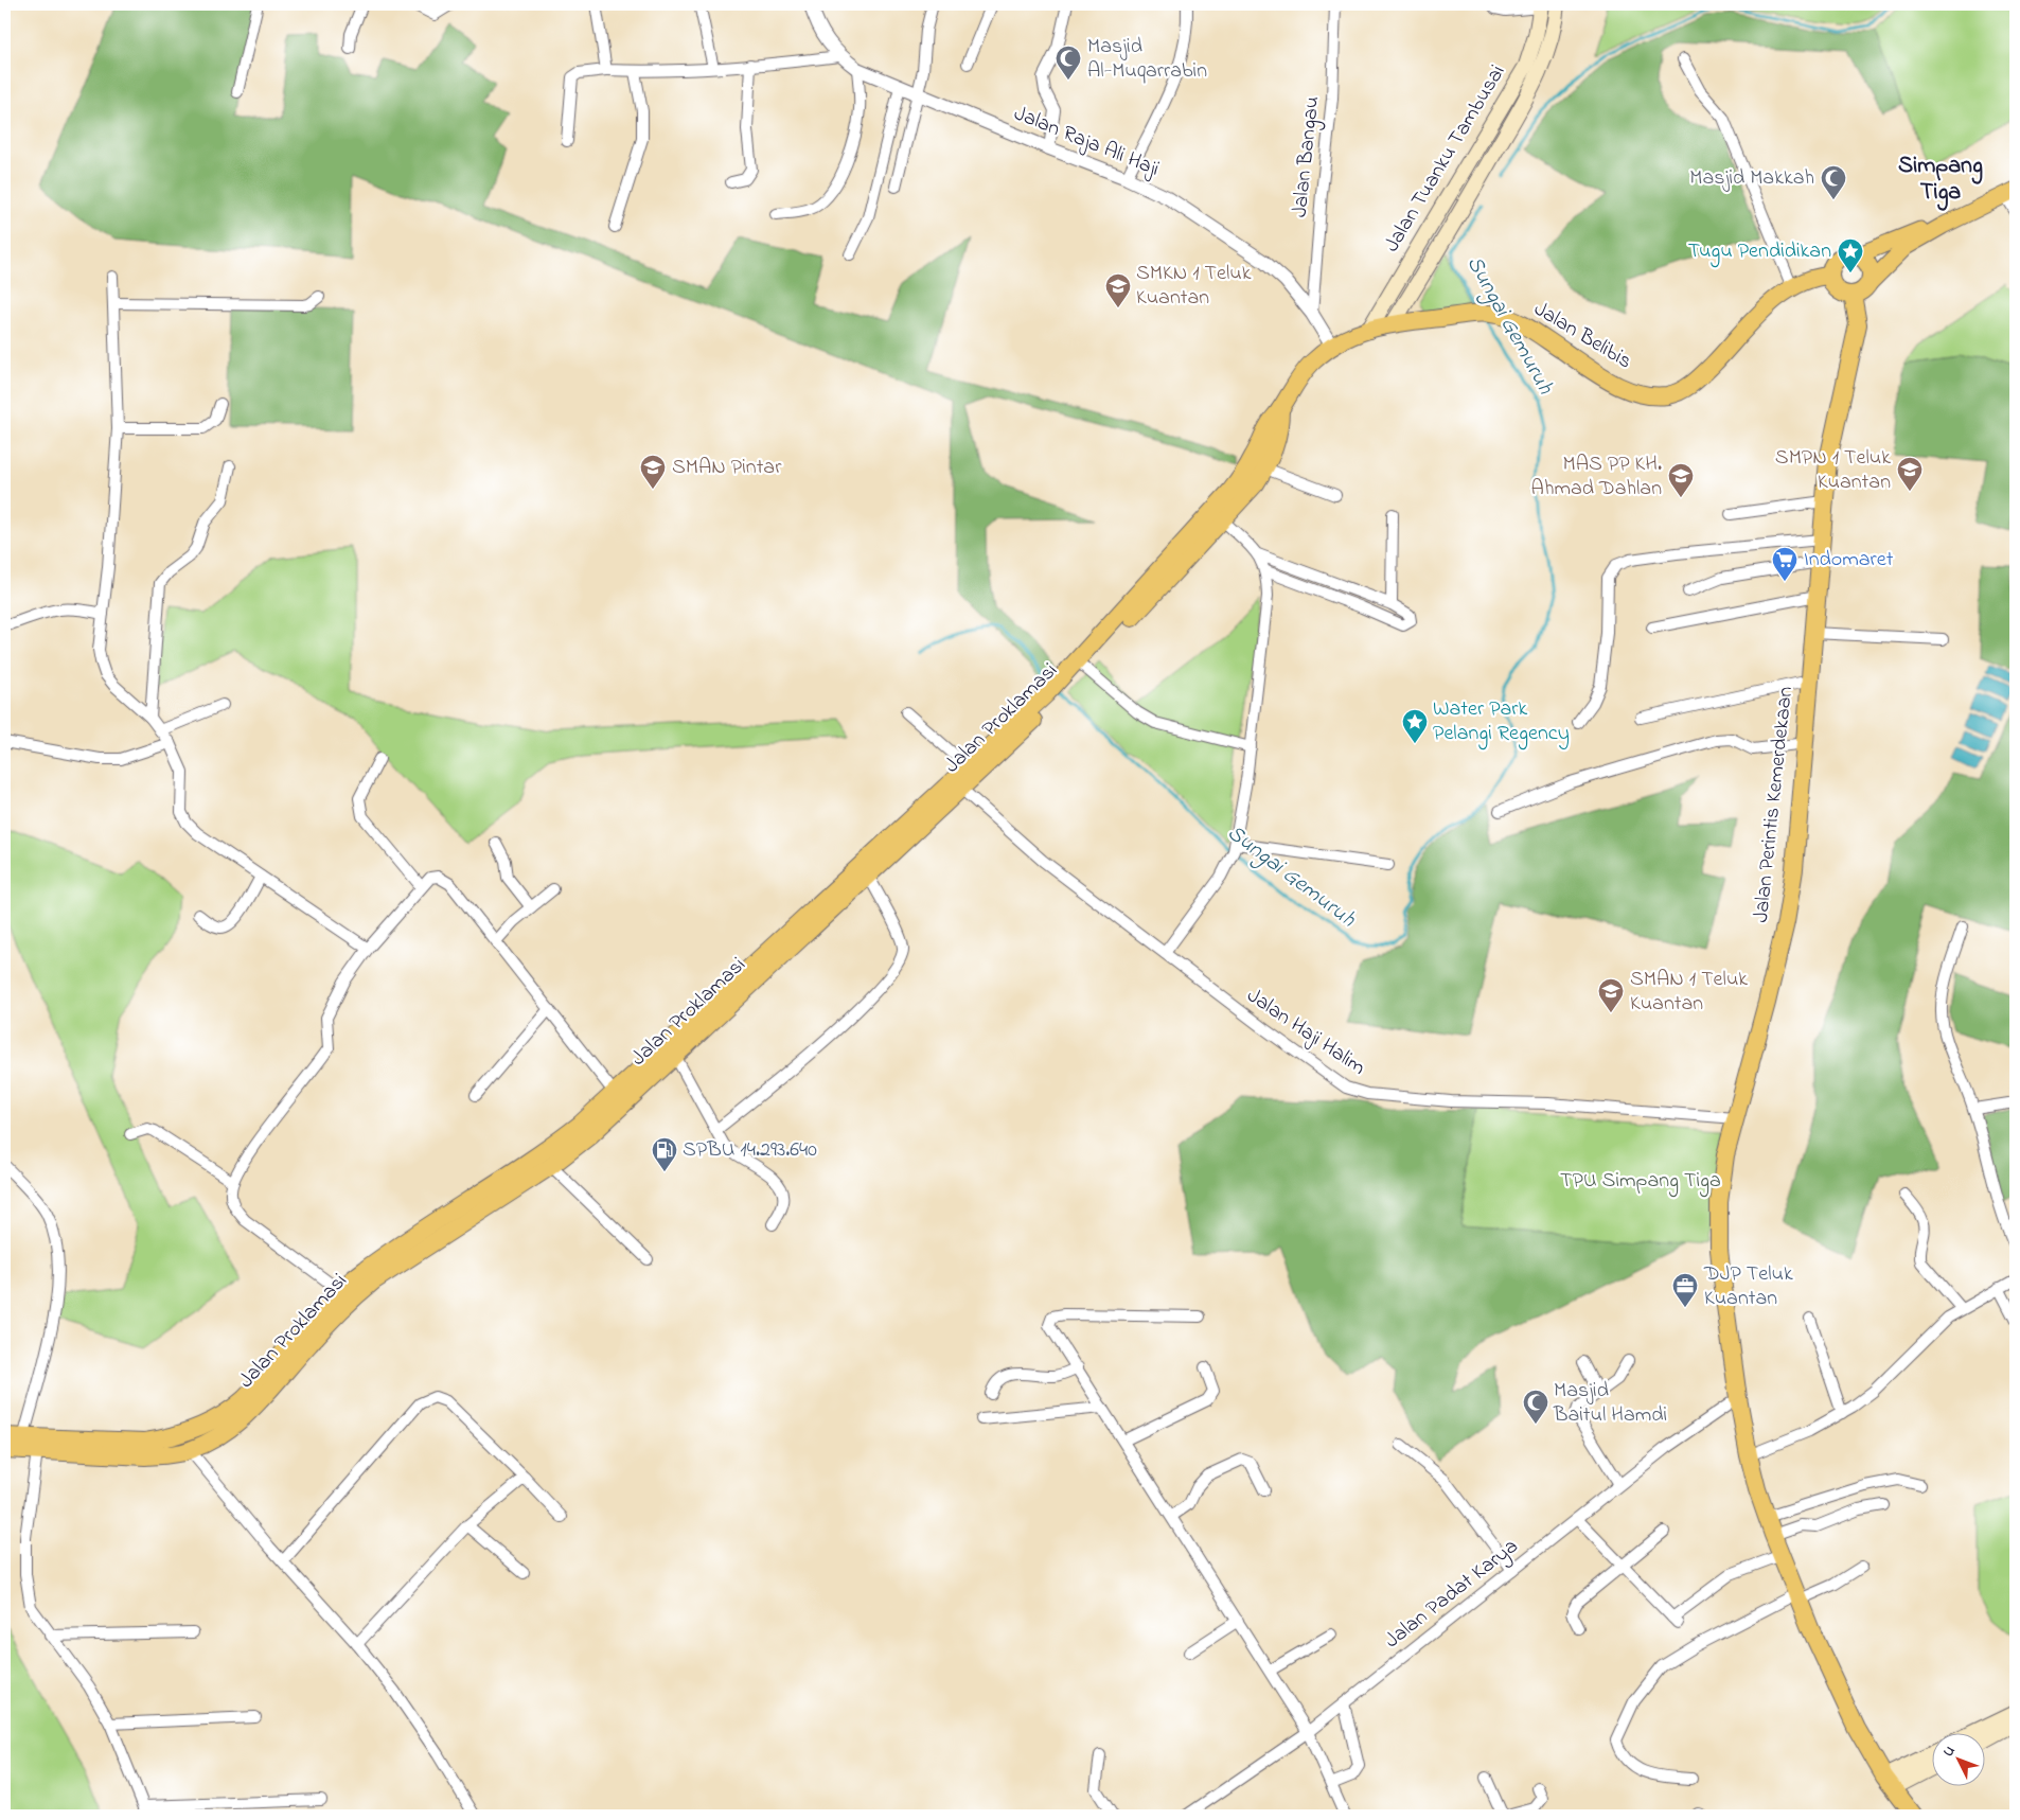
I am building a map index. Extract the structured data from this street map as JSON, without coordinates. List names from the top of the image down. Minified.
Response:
{"streets":{"highway":["Jalan Belibis","Jalan Proklamasi","Jalan Perintis Kemerdekaan"],"main road":["Jalan Tuanku Tambusai"],"street":["Jalan Raja Ali Haji","Jalan Bangau","Jalan Haji Halim","Jalan Padat Karya"]},"crossings":[["Jalan Raja Ali Haji","Jalan Bangau"],["Jalan Raja Ali Haji","Jalan Proklamasi"],["Jalan Tuanku Tambusai","Jalan Belibis"],["Jalan Tuanku Tambusai","Jalan Proklamasi"],["Jalan Belibis","Jalan Proklamasi"],["Jalan Belibis","Jalan Perintis Kemerdekaan"],["Jalan Proklamasi","Jalan Haji Halim"],["Jalan Perintis Kemerdekaan","Jalan Haji Halim"],["Jalan Perintis Kemerdekaan","Jalan Padat Karya"]],"districts":["Simpang Tiga"],"water":["Sungai Gemuruh"],"parks":["TPU Simpang Tiga"],"places":{"mosque":["Masjid Al-Muqarrabin","Masjid Makkah","Masjid Baitul Hamdi"],"place":["Tugu Pendidikan","Water Park Pelangi Regency"],"school or university":["SMKN 1 Teluk Kuantan","SMAN Pintar","SMPN 1 Teluk Kuantan","MAS PP KH. Ahmad Dahlan","SMAN 1 Teluk Kuantan"],"supermarket":["Indomaret"],"fuel station":["SPBU 14.293.640"],"office":["DJP Teluk Kuantan"]},"north":"top left"}
